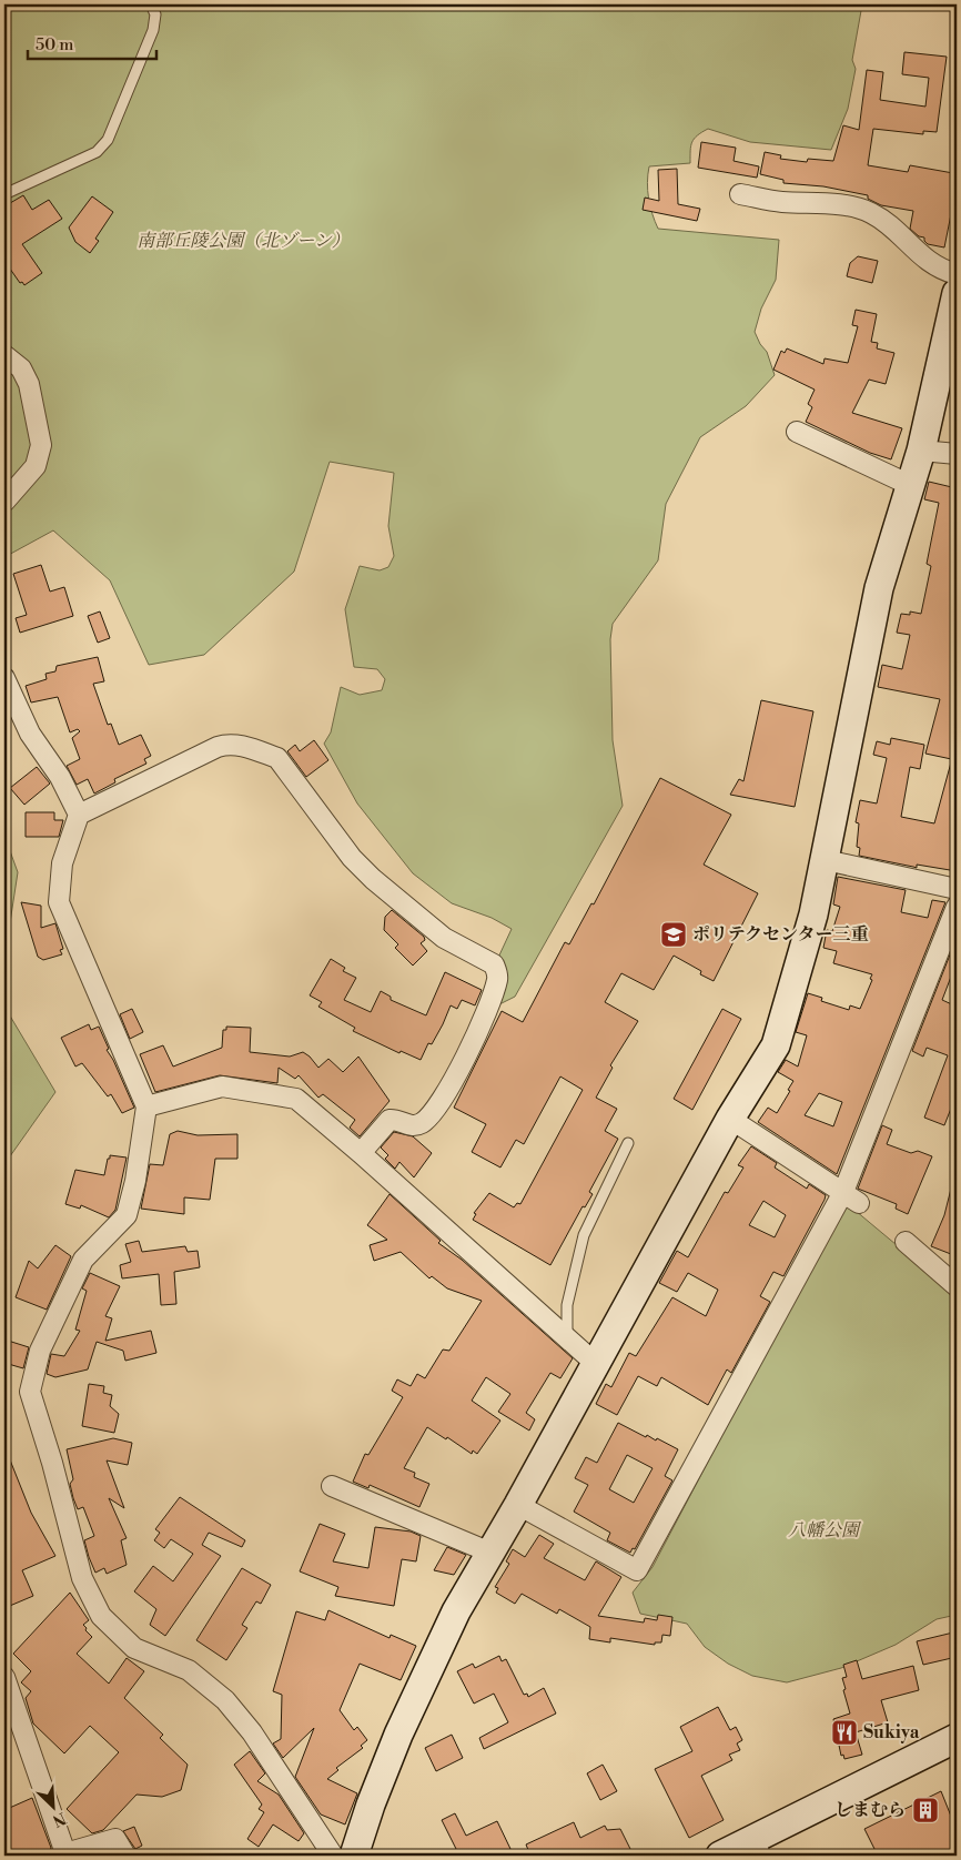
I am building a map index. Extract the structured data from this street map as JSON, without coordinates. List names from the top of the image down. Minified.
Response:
{"parks":["南部丘陵公園（北ゾーン）","八幡公園"],"places":{"school or university":["ポリテクセンター三重"],"restaurant":["Sukiya"],"building":["しまむら"]},"scale_bar":"50 m","north":"bottom right"}
